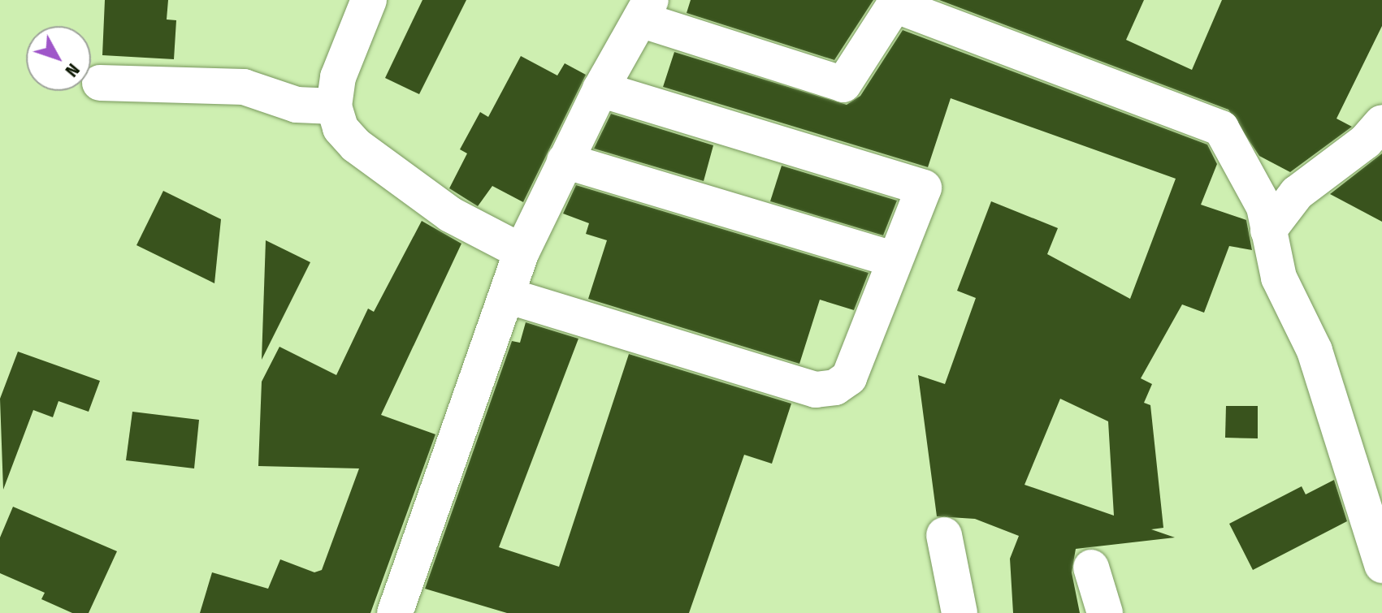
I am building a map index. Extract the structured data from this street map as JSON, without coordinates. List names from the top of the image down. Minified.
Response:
{"north":"bottom right"}
